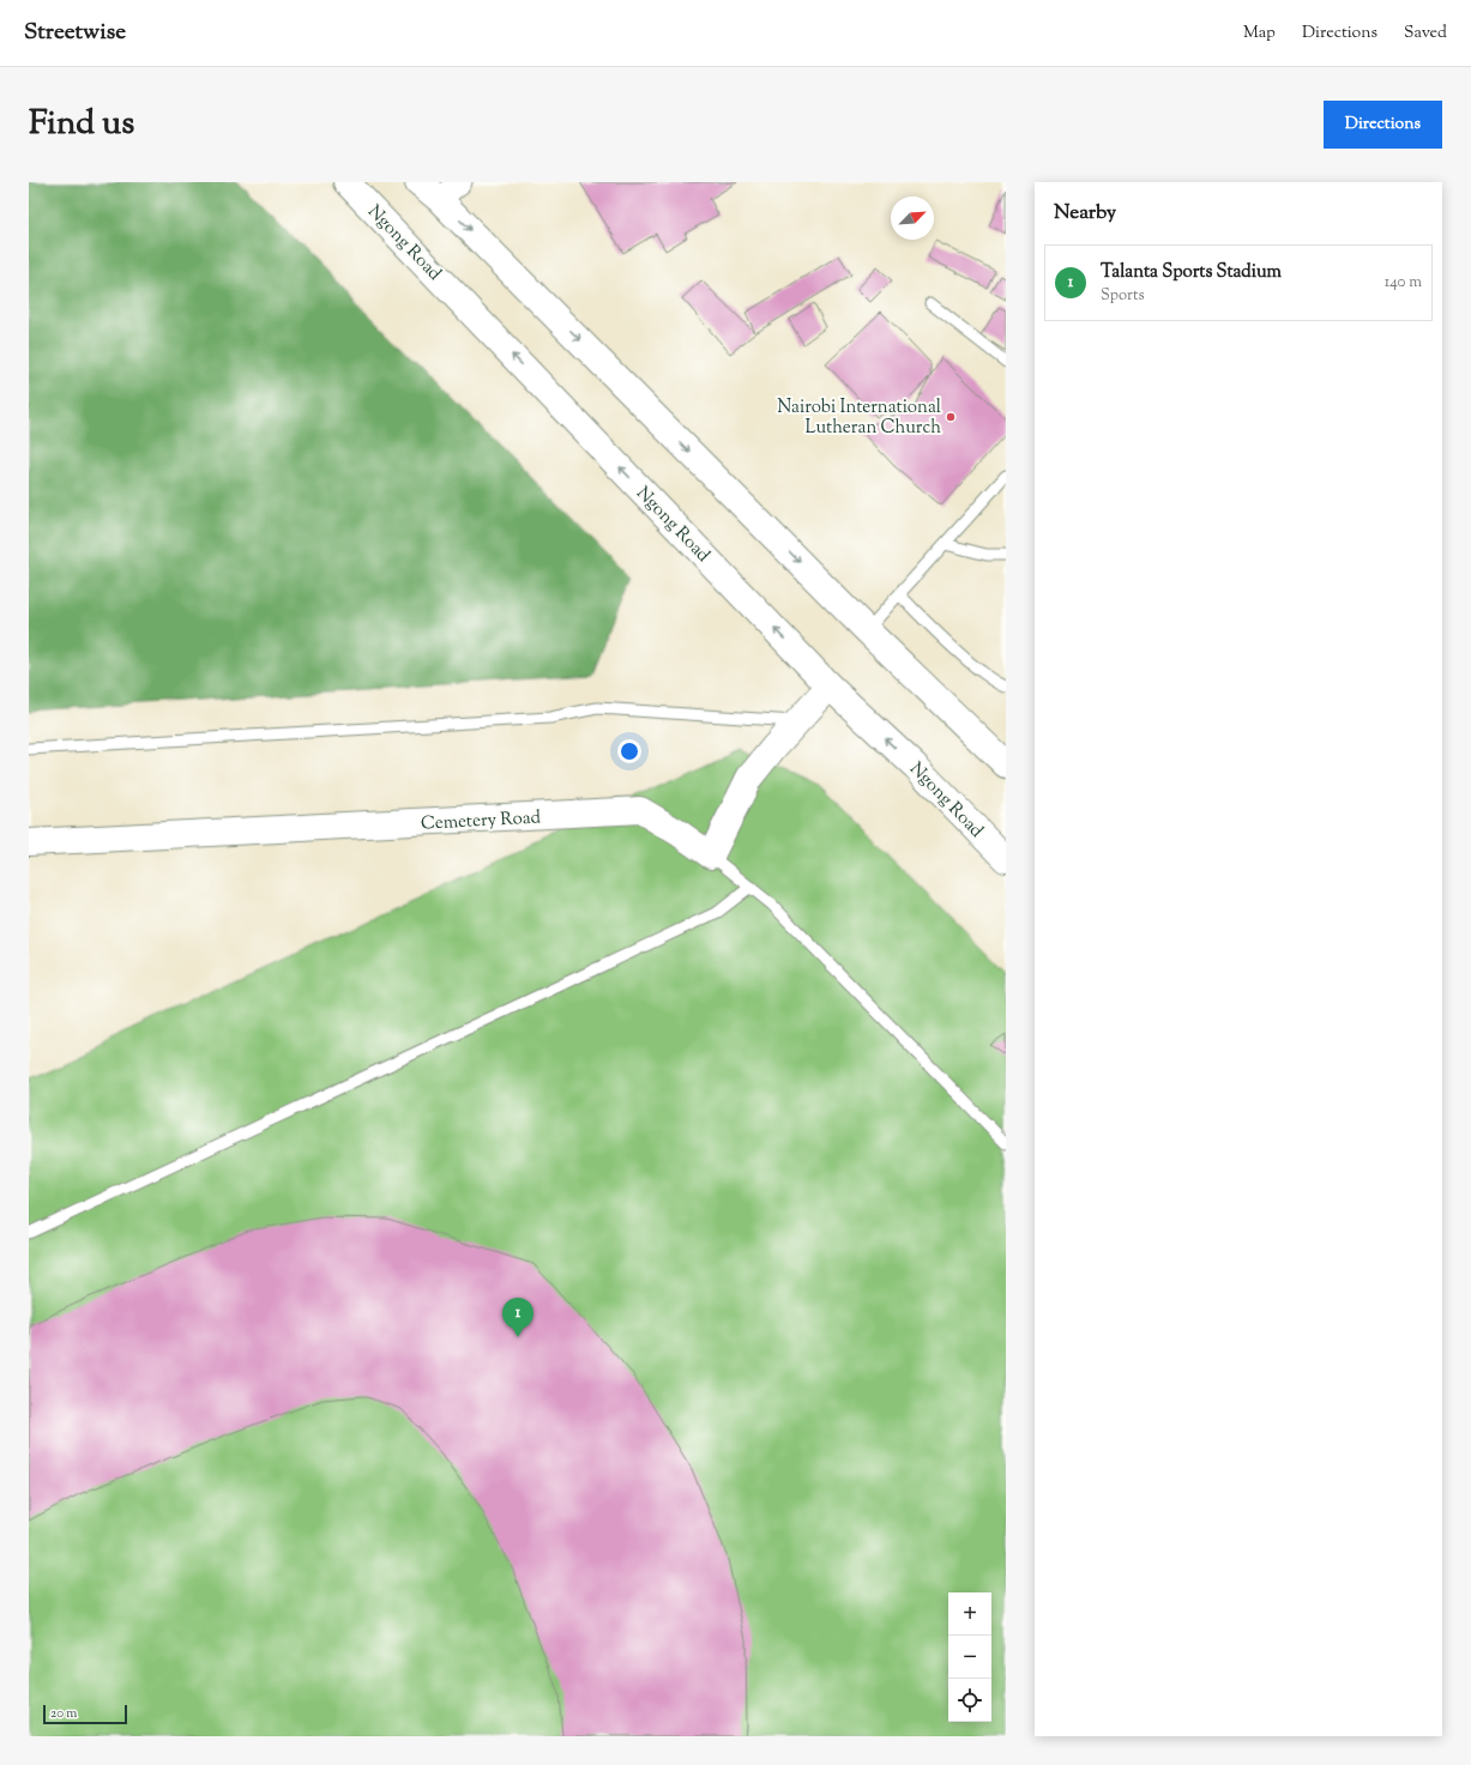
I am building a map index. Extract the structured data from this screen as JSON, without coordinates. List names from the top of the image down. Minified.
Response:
{"streets":{"main road":["Ngong Road","Cemetery Road"]},"places":["Nairobi International Lutheran Church"],"scale_bar":"20 m","north":"top right","page":{"header":"Streetwise","nav":["Map","Directions","Saved"],"title":"Find us","buttons":"Directions","heading":"Nearby","list":[{"mark":"1","name":"Talanta Sports Stadium","note":"Sports","value":"140 m"}],"pins":"1","map_buttons":["+","−"],"scale":"20 m"}}
